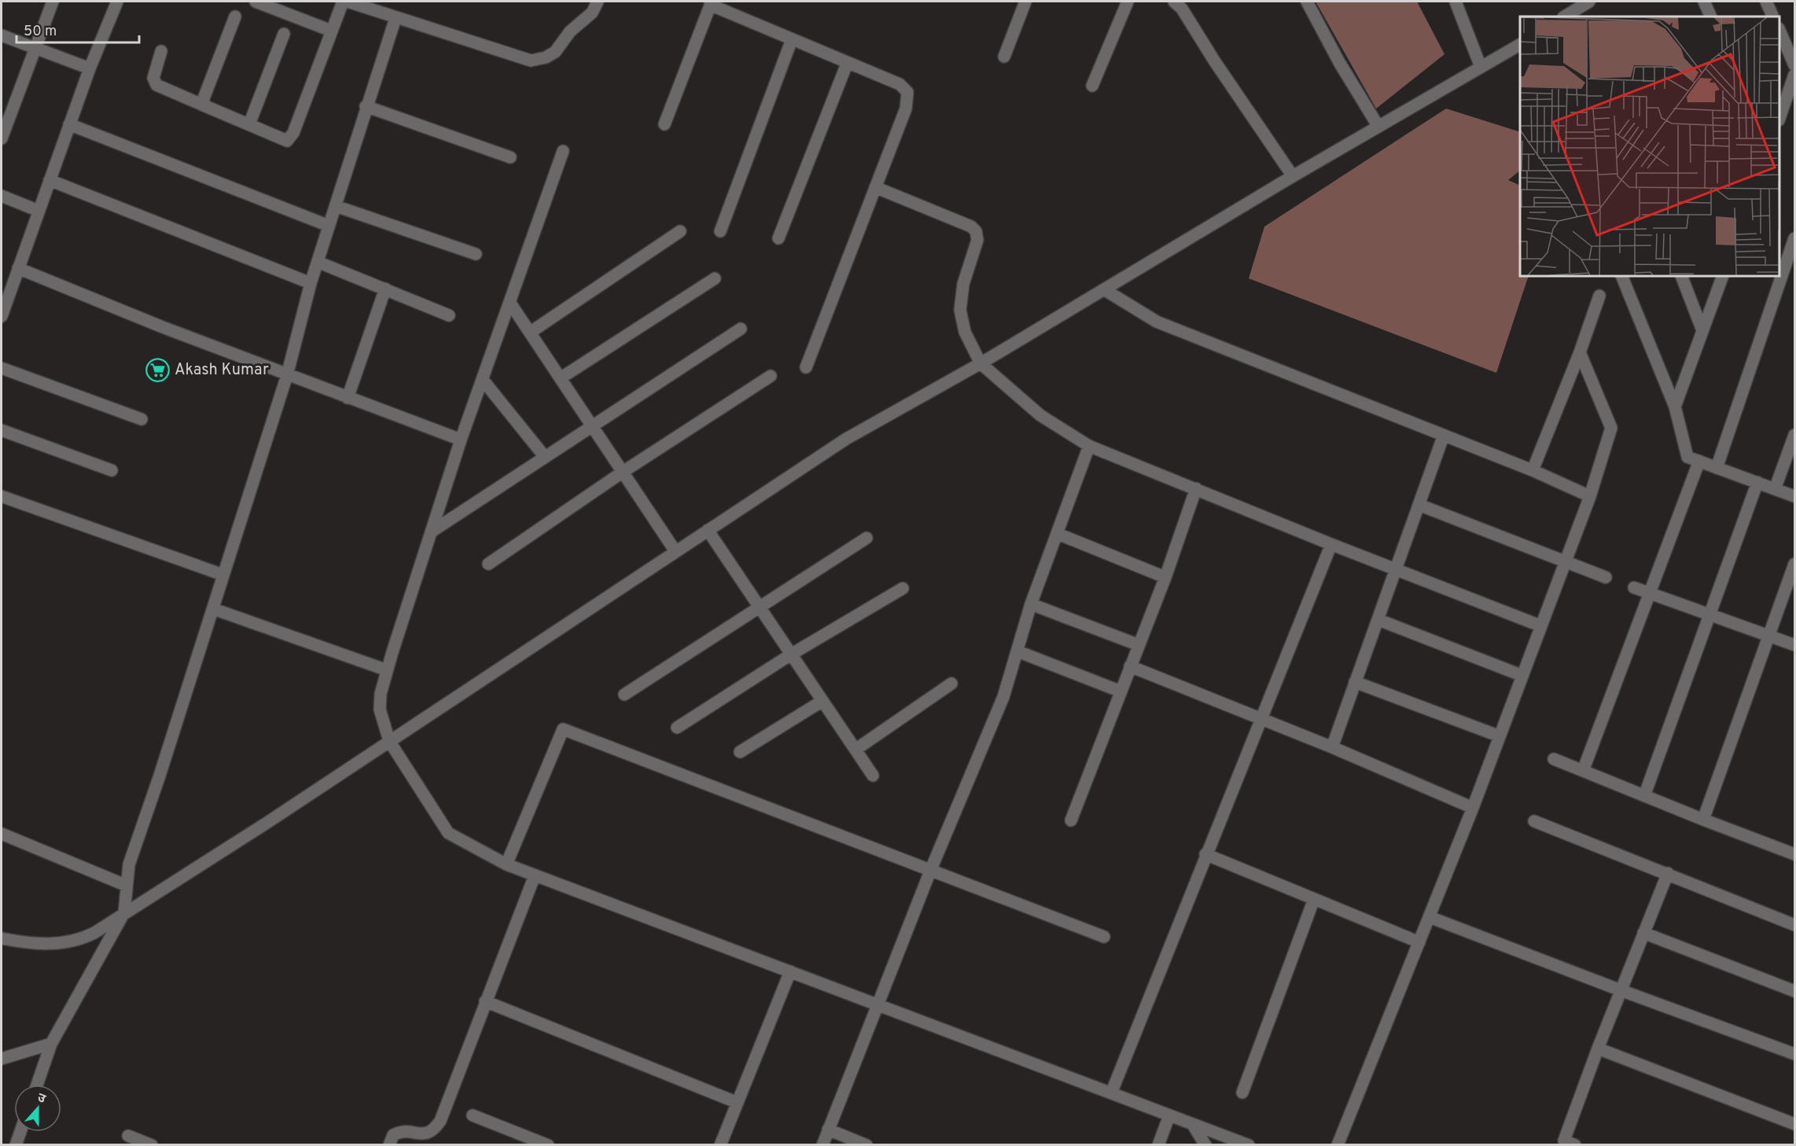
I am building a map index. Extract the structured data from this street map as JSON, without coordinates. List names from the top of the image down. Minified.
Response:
{"places":{"supermarket":["Akash Kumar"]},"scale_bar":"50 m","north":"top"}
